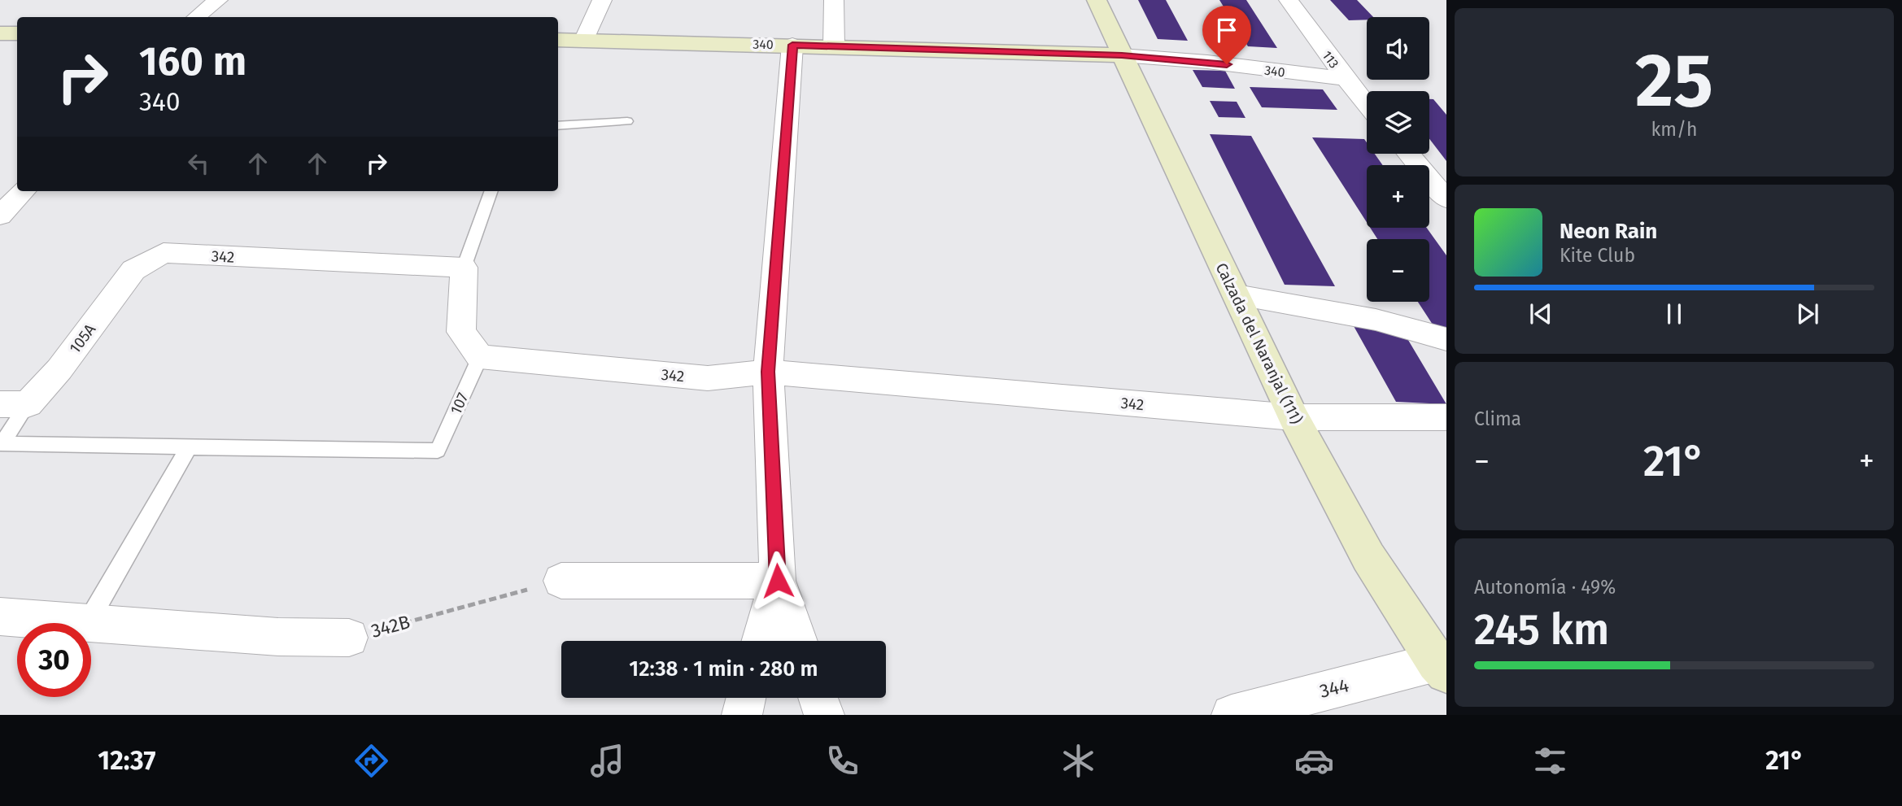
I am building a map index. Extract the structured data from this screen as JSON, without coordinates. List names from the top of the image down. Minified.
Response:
{"streets":{"main road":["340","Calzada del Naranjal (111)"],"street":["113","342","105A","342B","344"],"lane":["107"]},"crossings":[["340","113"],["340","Calzada del Naranjal (111)"],["342","105A"],["342","Calzada del Naranjal (111)"],["342","107"],["Calzada del Naranjal (111)","344"]],"page":{"tile":[["25","km/h"],"Clima",["Autonomía · 49%","245 km"]],"map_buttons":["+","−"],"turn":["160 m","340"],"song":["Neon Rain","Kite Club"],"heat":["−","21°","+"],"limit":"30","trip":"12:38 · 1 min · 280 m","tabs":["12:37","21°"]}}
